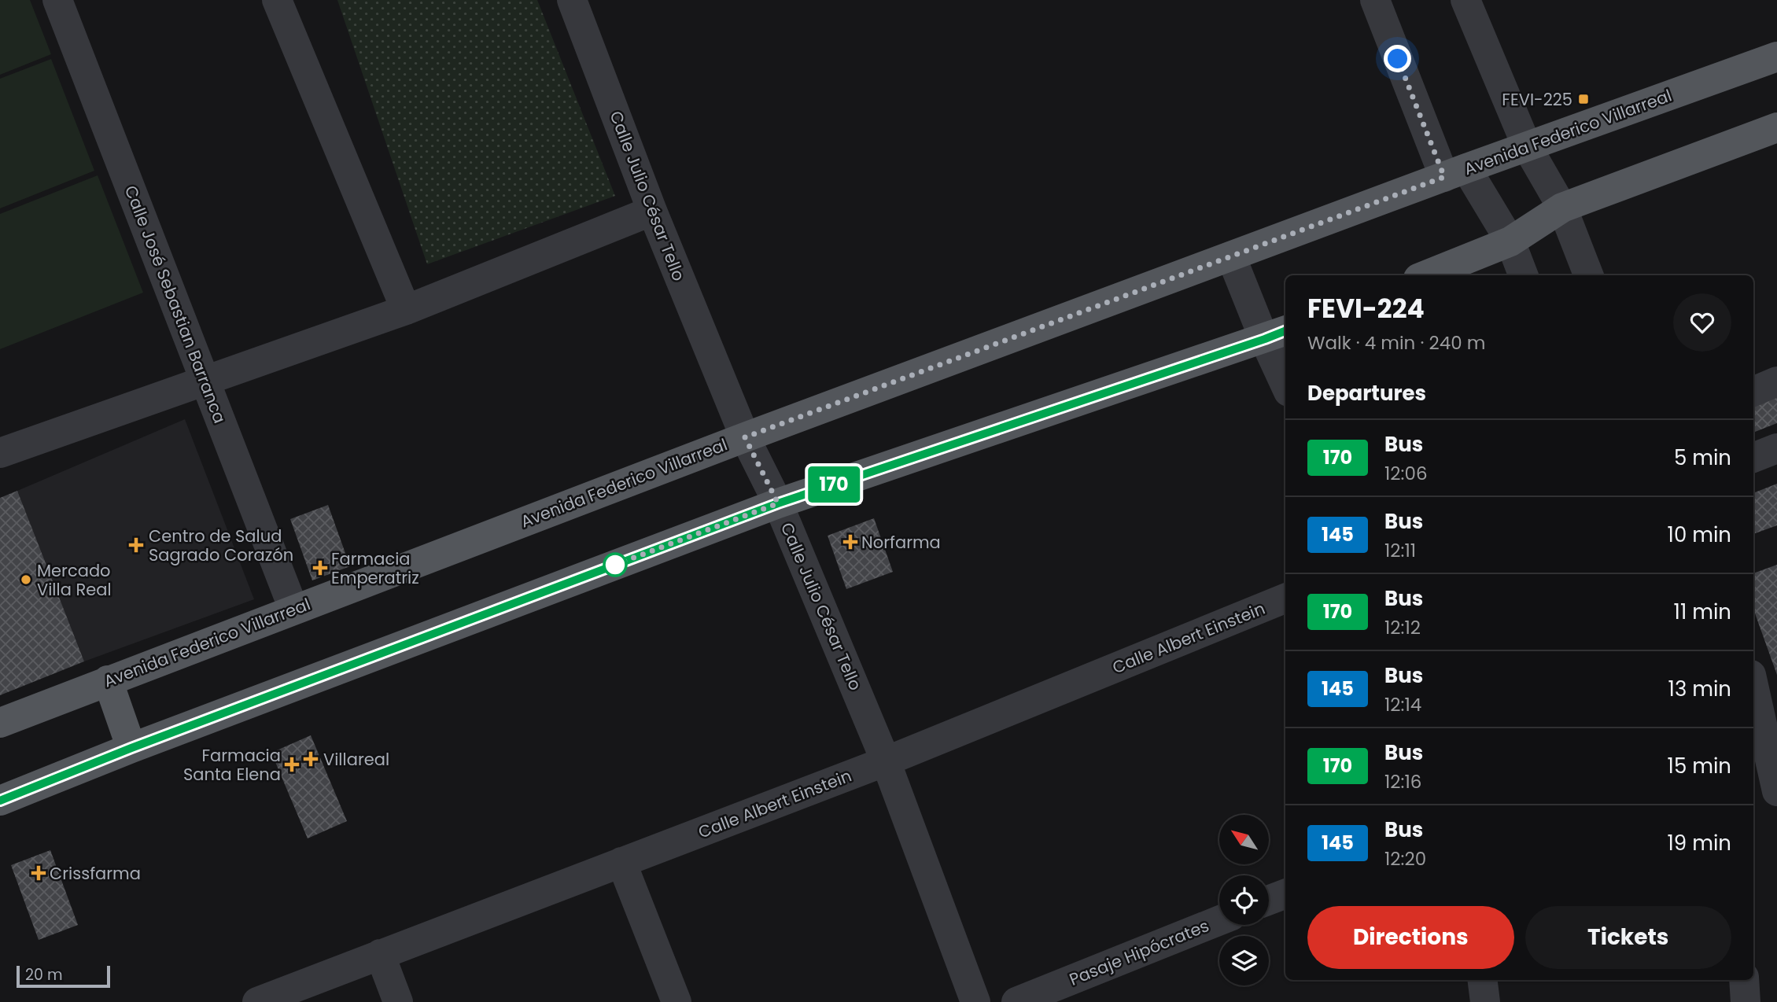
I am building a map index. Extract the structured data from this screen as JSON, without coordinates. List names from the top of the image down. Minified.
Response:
{"streets":{"main road":["Avenida Federico Villarreal"],"street":["Calle Julio César Tello","Calle José Sebastian Barranca","Calle Albert Einstein","Pasaje Hipócrates"]},"crossings":[["Avenida Federico Villarreal","Calle Julio César Tello"],["Avenida Federico Villarreal","Calle José Sebastian Barranca"],["Calle Julio César Tello","Calle Albert Einstein"]],"places":{"transit":["FEVI-225"],"health":["Norfarma","Centro de Salud Sagrado Corazón","Farmacia Emperatriz","Villareal","Farmacia Santa Elena","Crissfarma"],"other":["Mercado Villa Real"]},"lines":["bus line 170"],"scale_bar":"20 m","north":"top left","page":{"on_map":"170","heading":[["FEVI-224","Walk · 4 min · 240 m"],"Departures"],"list":[{"mark":"170","name":"Bus","note":"12:06","value":"5 min"},{"mark":"145","name":"Bus","note":"12:11","value":"10 min"},{"mark":"170","name":"Bus","note":"12:12","value":"11 min"},{"mark":"145","name":"Bus","note":"12:14","value":"13 min"},{"mark":"170","name":"Bus","note":"12:16","value":"15 min"},{"mark":"145","name":"Bus","note":"12:20","value":"19 min"}],"buttons":["Directions","Tickets"],"scale":"20 m"}}
